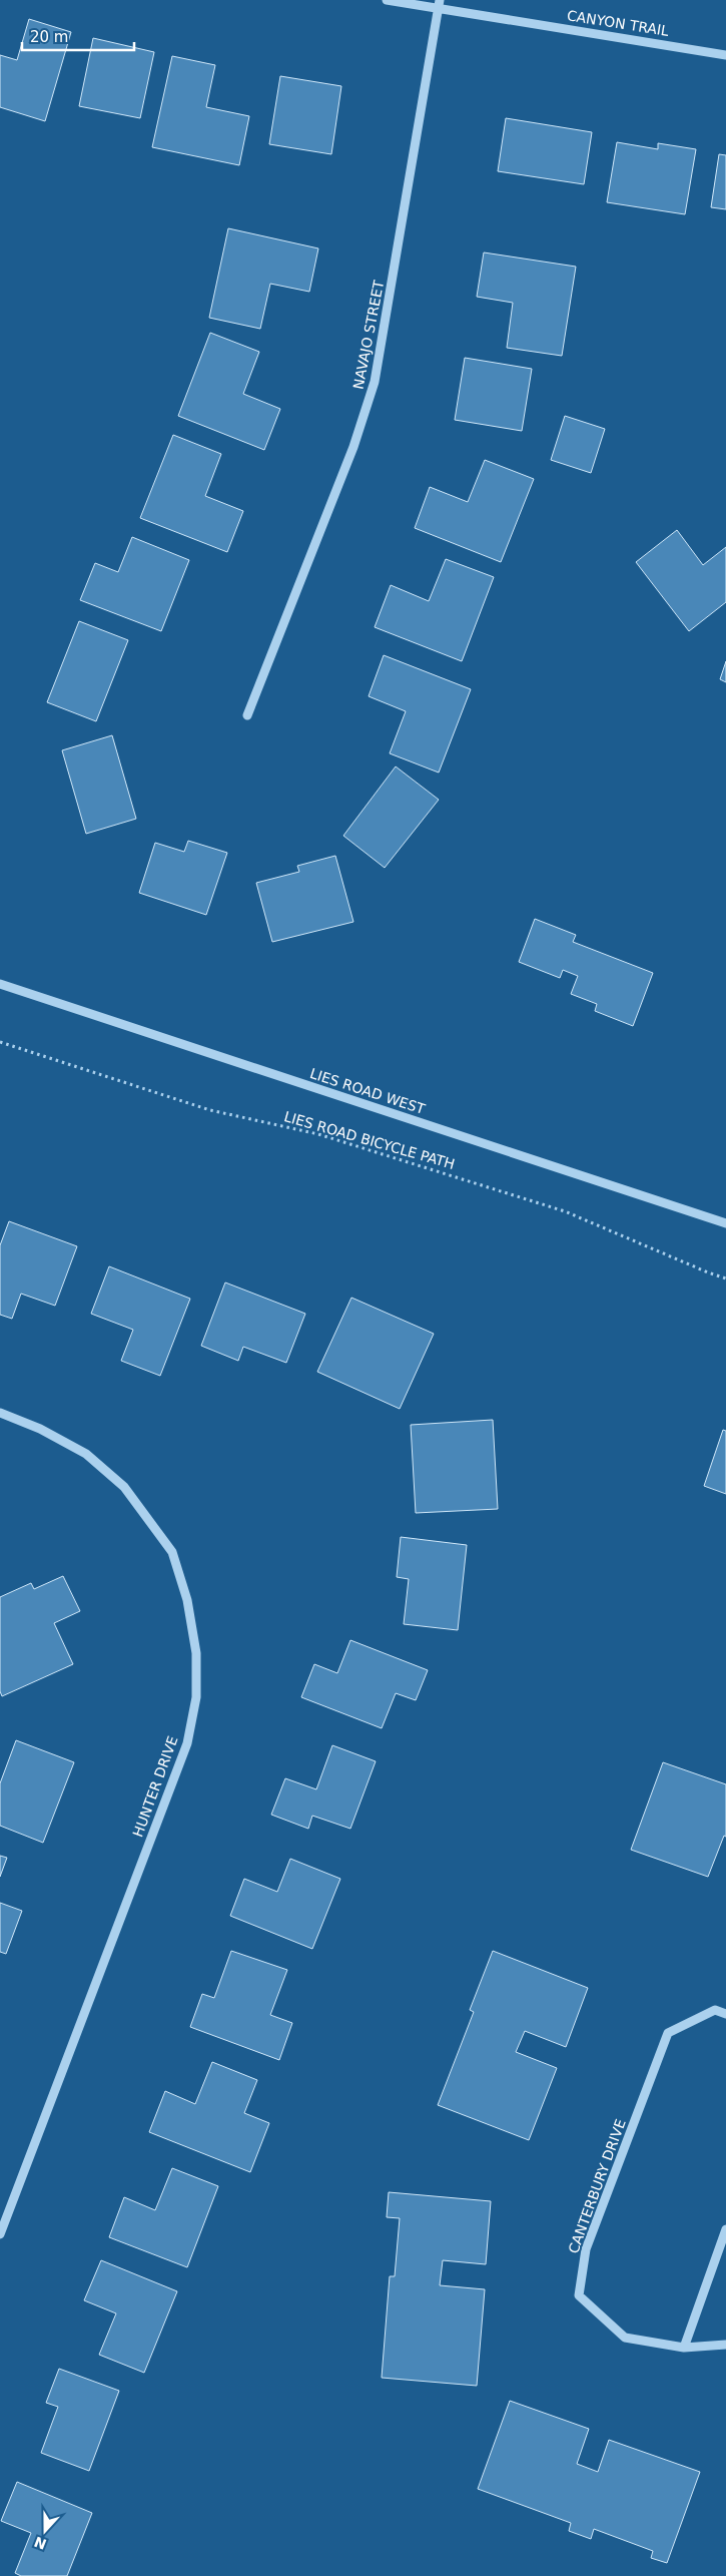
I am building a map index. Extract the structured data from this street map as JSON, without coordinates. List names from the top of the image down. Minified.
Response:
{"streets":{"street":["CANYON TRAIL","NAVAJO STREET","LIES ROAD WEST","HUNTER DRIVE","CANTERBURY DRIVE"],"path":["LIES ROAD BICYCLE PATH"]},"crossings":[["CANYON TRAIL","NAVAJO STREET"]],"scale_bar":"20 m","north":"bottom"}
